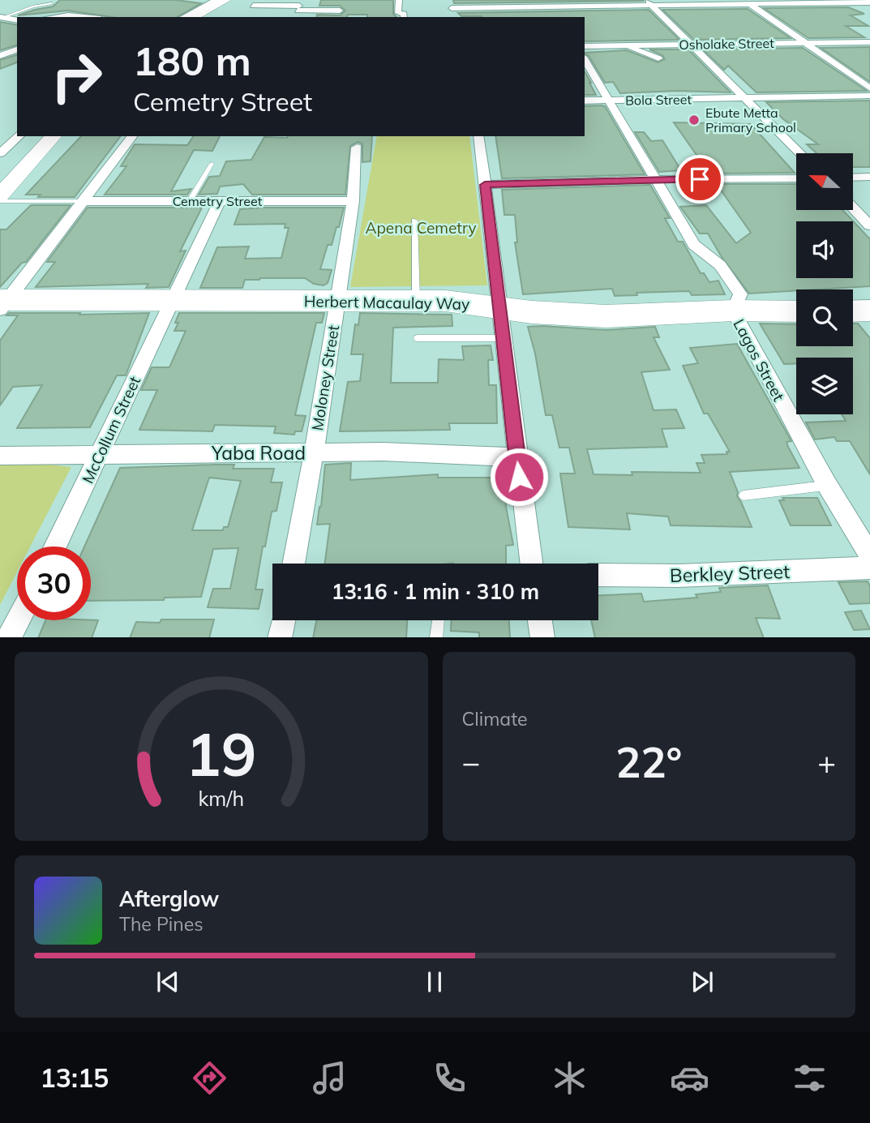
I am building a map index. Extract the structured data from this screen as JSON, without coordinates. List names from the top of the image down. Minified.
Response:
{"streets":{"highway":["Herbert Macaulay Way"],"street":["Osholake Street","Bola Street","Cemetry Street","Lagos Street","Moloney Street","McCollum Street","Yaba Road","Berkley Street"]},"crossings":[["Bola Street","Lagos Street"],["Cemetry Street","Moloney Street"],["Herbert Macaulay Way","Lagos Street"],["Herbert Macaulay Way","Moloney Street"],["Herbert Macaulay Way","McCollum Street"],["Moloney Street","Yaba Road"],["McCollum Street","Yaba Road"]],"parks":["Apena Cemetry"],"places":["Ebute Metta Primary School"],"north":"left","page":{"turn":["180 m","Cemetry Street"],"limit":"30","trip":"13:16 · 1 min · 310 m","tile":"Climate","heat":["−","22°","+"],"song":["Afterglow","The Pines"],"tabs":"13:15","gauge":["19","km/h"]}}
